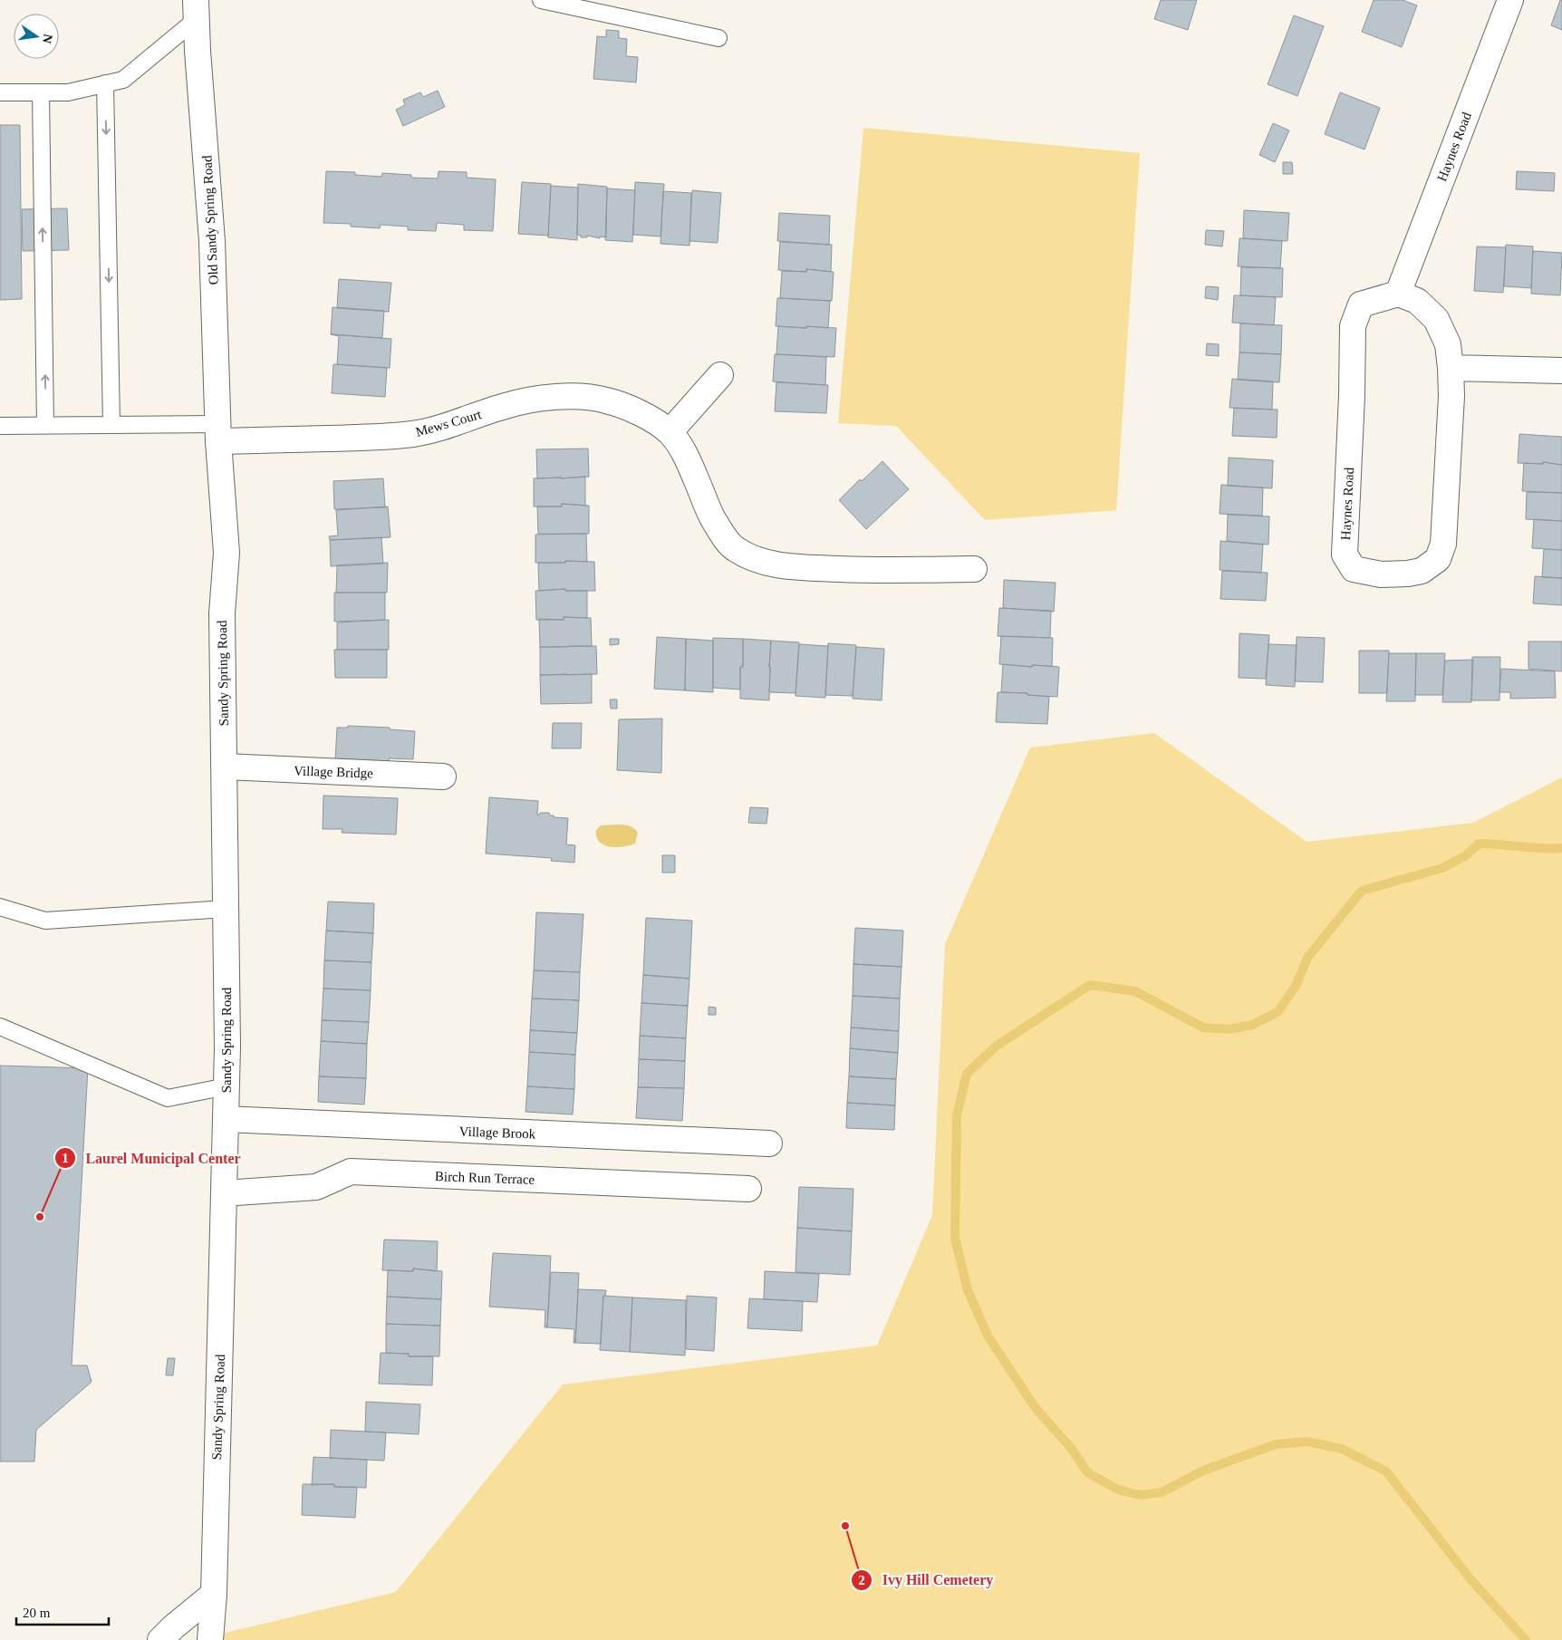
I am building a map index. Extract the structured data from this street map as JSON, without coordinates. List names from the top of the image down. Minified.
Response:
{"streets":{"street":["Haynes Road","Old Sandy Spring Road","Mews Court","Sandy Spring Road","Village Bridge","Village Brook","Birch Run Terrace"]},"crossings":[["Old Sandy Spring Road","Mews Court"],["Old Sandy Spring Road","Sandy Spring Road"],["Mews Court","Sandy Spring Road"],["Sandy Spring Road","Village Bridge"],["Sandy Spring Road","Village Brook"],["Sandy Spring Road","Birch Run Terrace"]],"places":["Laurel Municipal Center","Ivy Hill Cemetery"],"scale_bar":"20 m","north":"right"}
